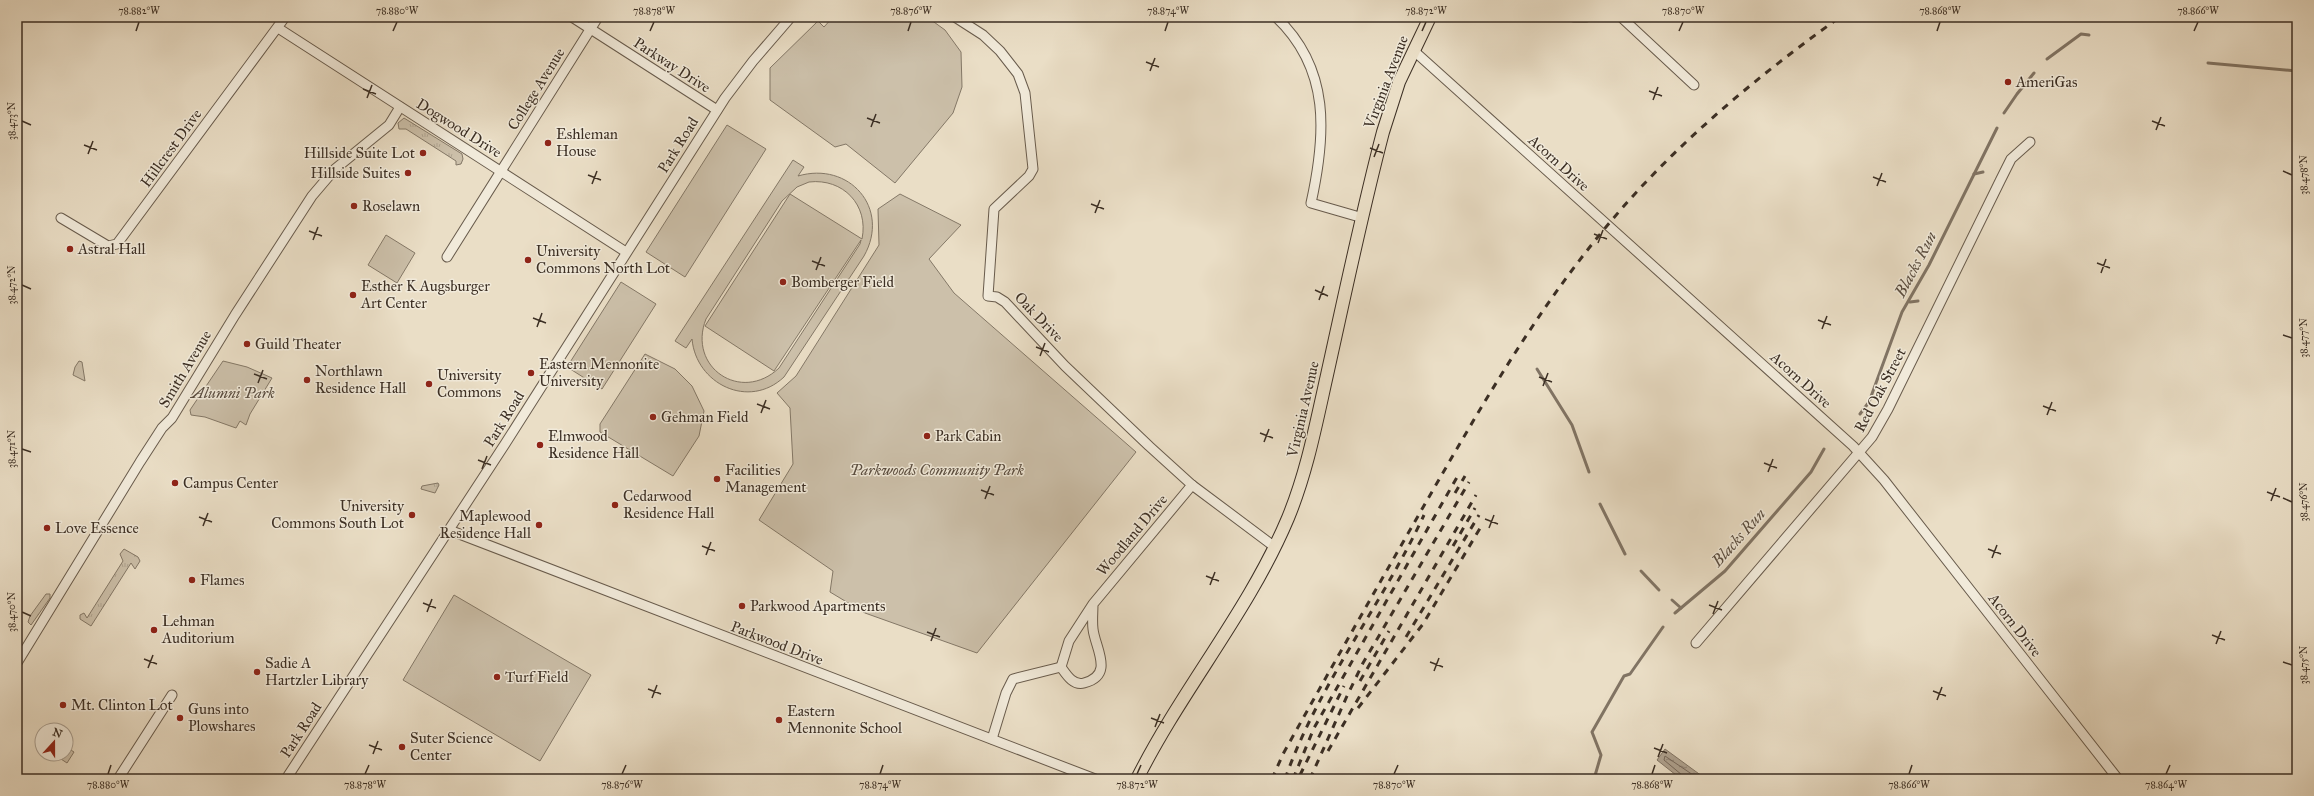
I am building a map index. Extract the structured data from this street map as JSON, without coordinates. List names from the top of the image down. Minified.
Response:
{"streets":{"main road":["Virginia Avenue"],"street":["Parkway Drive","College Avenue","Dogwood Drive","Park Road","Hillcrest Drive","Acorn Drive","Oak Drive","Smith Avenue","Red Oak Street","Woodland Drive","Parkwood Drive"]},"crossings":[["Parkway Drive","College Avenue"],["Parkway Drive","Park Road"],["Virginia Avenue","Acorn Drive"],["Virginia Avenue","Oak Drive"],["College Avenue","Dogwood Drive"],["Dogwood Drive","Park Road"],["Dogwood Drive","Hillcrest Drive"],["Dogwood Drive","Smith Avenue"],["Park Road","Parkwood Drive"],["Acorn Drive","Red Oak Street"],["Oak Drive","Woodland Drive"]],"water":["Blacks Run"],"parks":["Alumni Park","Parkwoods Community Park"],"places":["AmeriGas","Eshleman House","Hillside Suite Lot","Hillside Suites","Roselawn","Astral Hall","University Commons North Lot","Bomberger Field","Esther K Augsburger Art Center","Guild Theater","Eastern Mennonite University","Northlawn Residence Hall","University Commons","Gehman Field","Park Cabin","Elmwood Residence Hall","Facilities Management","Campus Center","Cedarwood Residence Hall","University Commons South Lot","Maplewood Residence Hall","Love Essence","Flames","Parkwood Apartments","Lehman Auditorium","Sadie A Hartzler Library","Turf Field","Mt. Clinton Lot","Guns into Plowshares","Eastern Mennonite School","Suter Science Center"],"north":"top","coordinates":["78.882°W","78.880°W","78.878°W","78.876°W","78.874°W","78.872°W","78.870°W","78.868°W","78.866°W","38.473°N","38.478°N","38.472°N","38.477°N","38.471°N","38.476°N","38.470°N","38.475°N","78.864°W"]}
